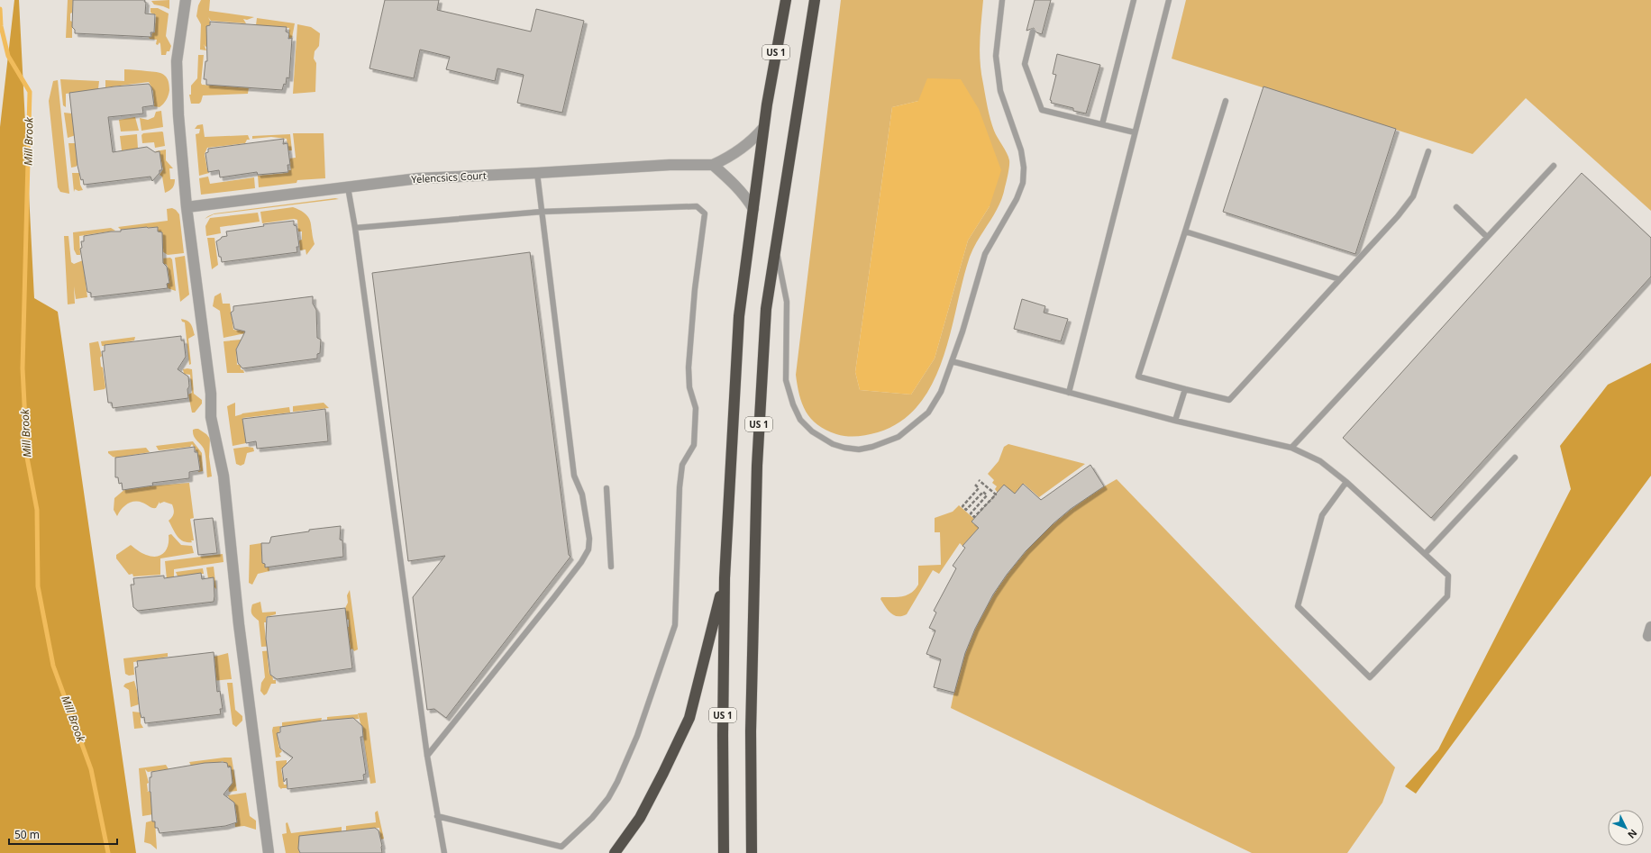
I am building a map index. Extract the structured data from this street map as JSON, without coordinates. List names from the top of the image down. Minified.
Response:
{"streets":{"highway":["US 1"],"street":["Yelencsics Court"]},"crossings":[["US 1","Yelencsics Court"]],"water":["Mill Brook"],"scale_bar":"50 m","north":"bottom right"}
